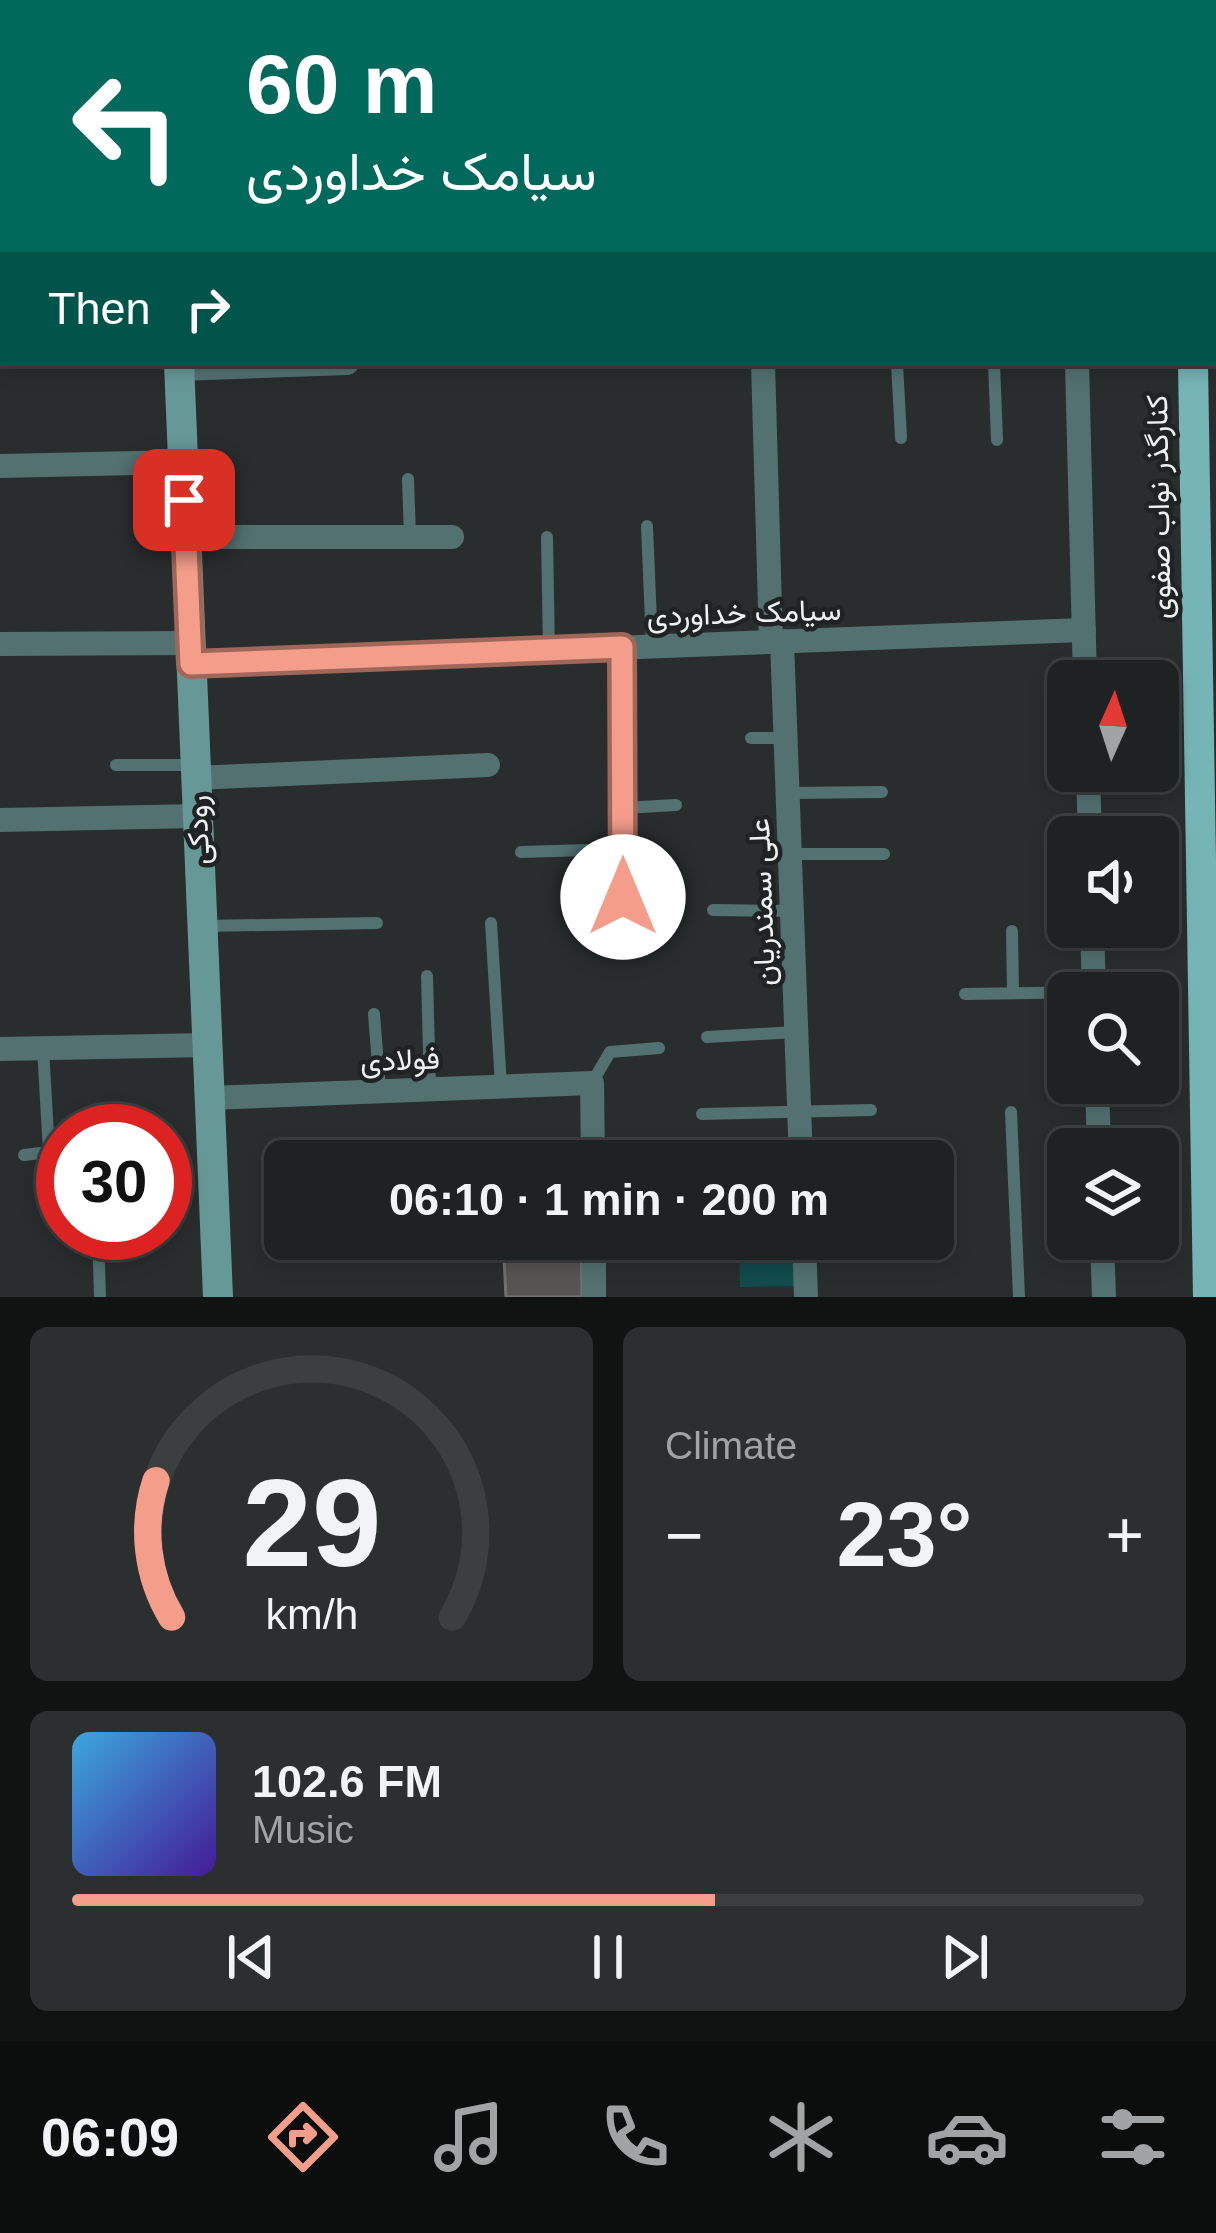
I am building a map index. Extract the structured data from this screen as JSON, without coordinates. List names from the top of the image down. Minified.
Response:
{"streets":{"main road":["کنارگذر نواب صفوی","رودکی"],"street":["سیامک خداوردی","علی سمندریان","فولادی"]},"crossings":[["سیامک خداوردی","رودکی"],["سیامک خداوردی","علی سمندریان"],["رودکی","فولادی"]],"north":"top","page":{"turn":["60 m","سیامک خداوردی"],"then":"Then","limit":"30","trip":"06:10 · 1 min · 200 m","tile":"Climate","heat":["−","23°","+"],"song":["102.6 FM","Music"],"tabs":"06:09","gauge":["29","km/h"]}}
